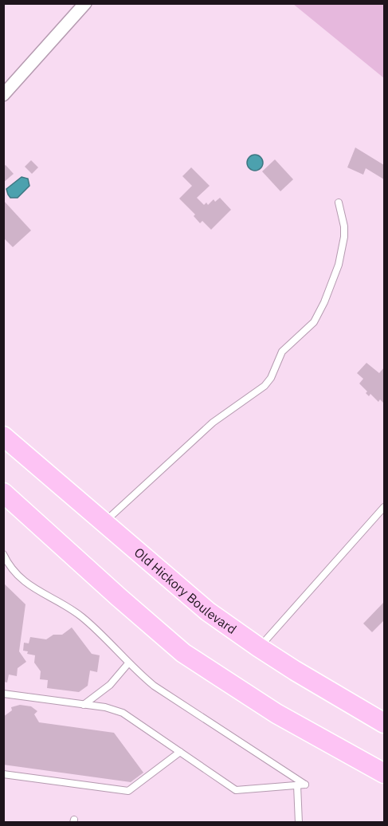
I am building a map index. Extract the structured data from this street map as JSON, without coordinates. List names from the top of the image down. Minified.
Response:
{"streets":{"main road":["Old Hickory Boulevard"]}}
